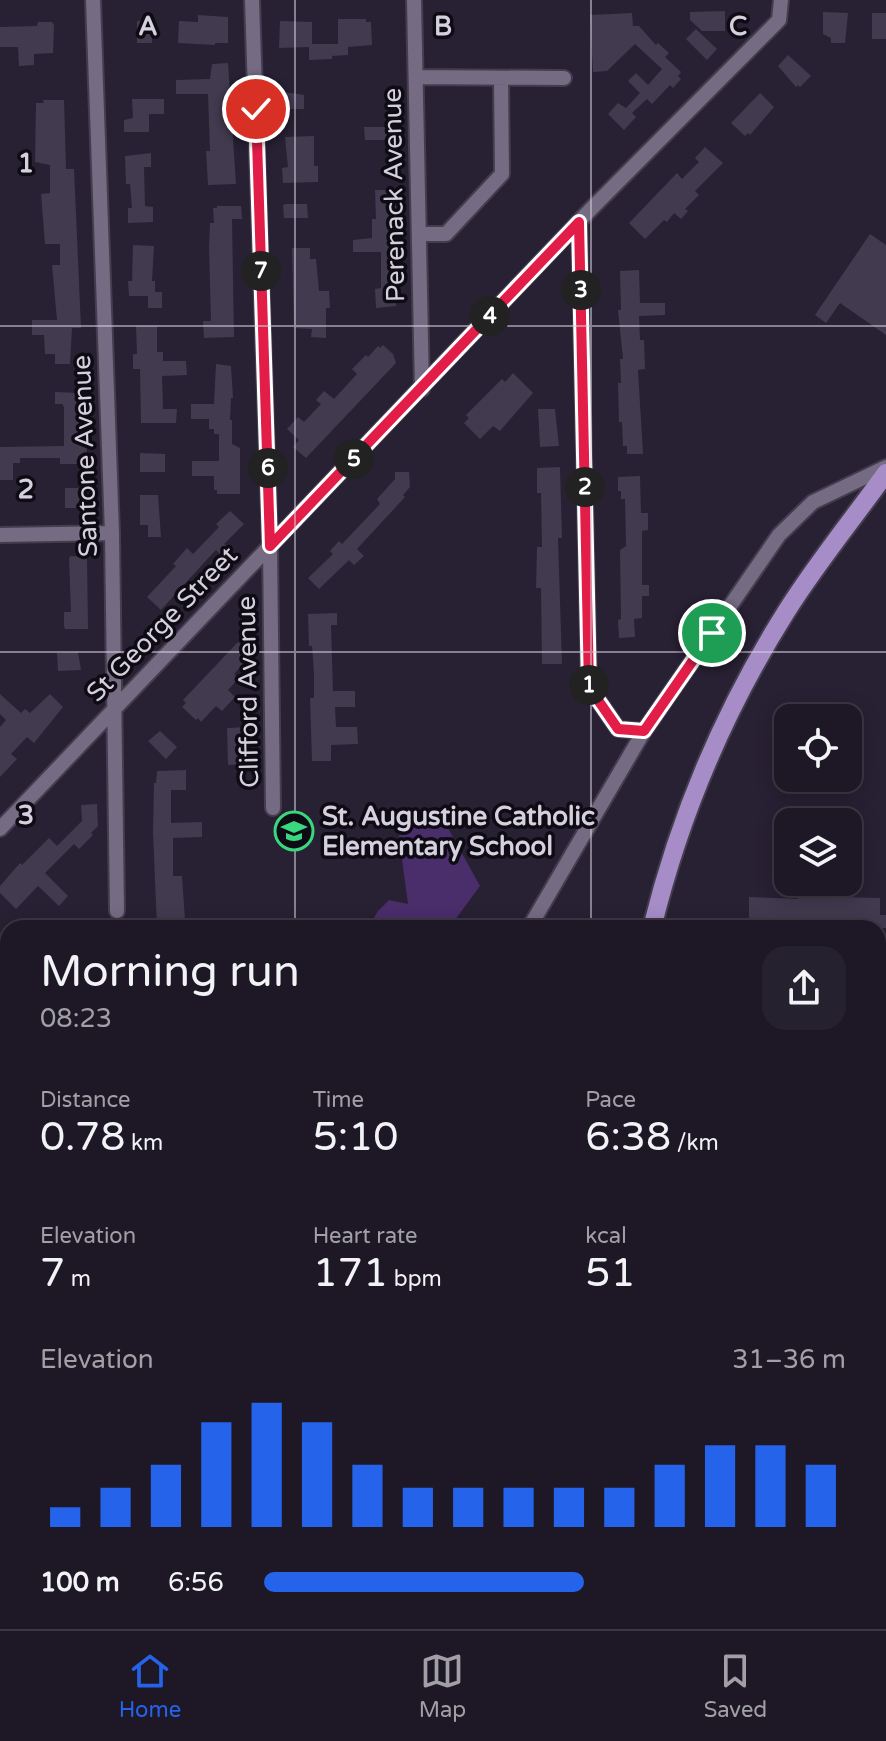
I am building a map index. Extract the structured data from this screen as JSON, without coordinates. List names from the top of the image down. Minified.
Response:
{"streets":{"street":["Perenack Avenue","Santone Avenue","St George Street","Clifford Avenue"]},"crossings":[["Perenack Avenue","St George Street"],["Santone Avenue","St George Street"],["St George Street","Clifford Avenue"]],"places":{"school or university":["St. Augustine Catholic Elementary School"]},"page":{"pins":["7","3","4","5","6","2","1"],"heading":["Morning run","08:23"],"stats":[["Distance","0.78 km"],["Time","5:10"],["Pace","6:38 /km"],["Elevation","7 m"],["Heart rate","171 bpm"],["kcal","51"]],"chart":["Elevation","31–36 m"],"list":[{"name":"100 m","note":"6:56"}],"tabs":["Home","Map","Saved"]},"grid":{"columns":["A","B","C"],"rows":["1","2","3"]}}
